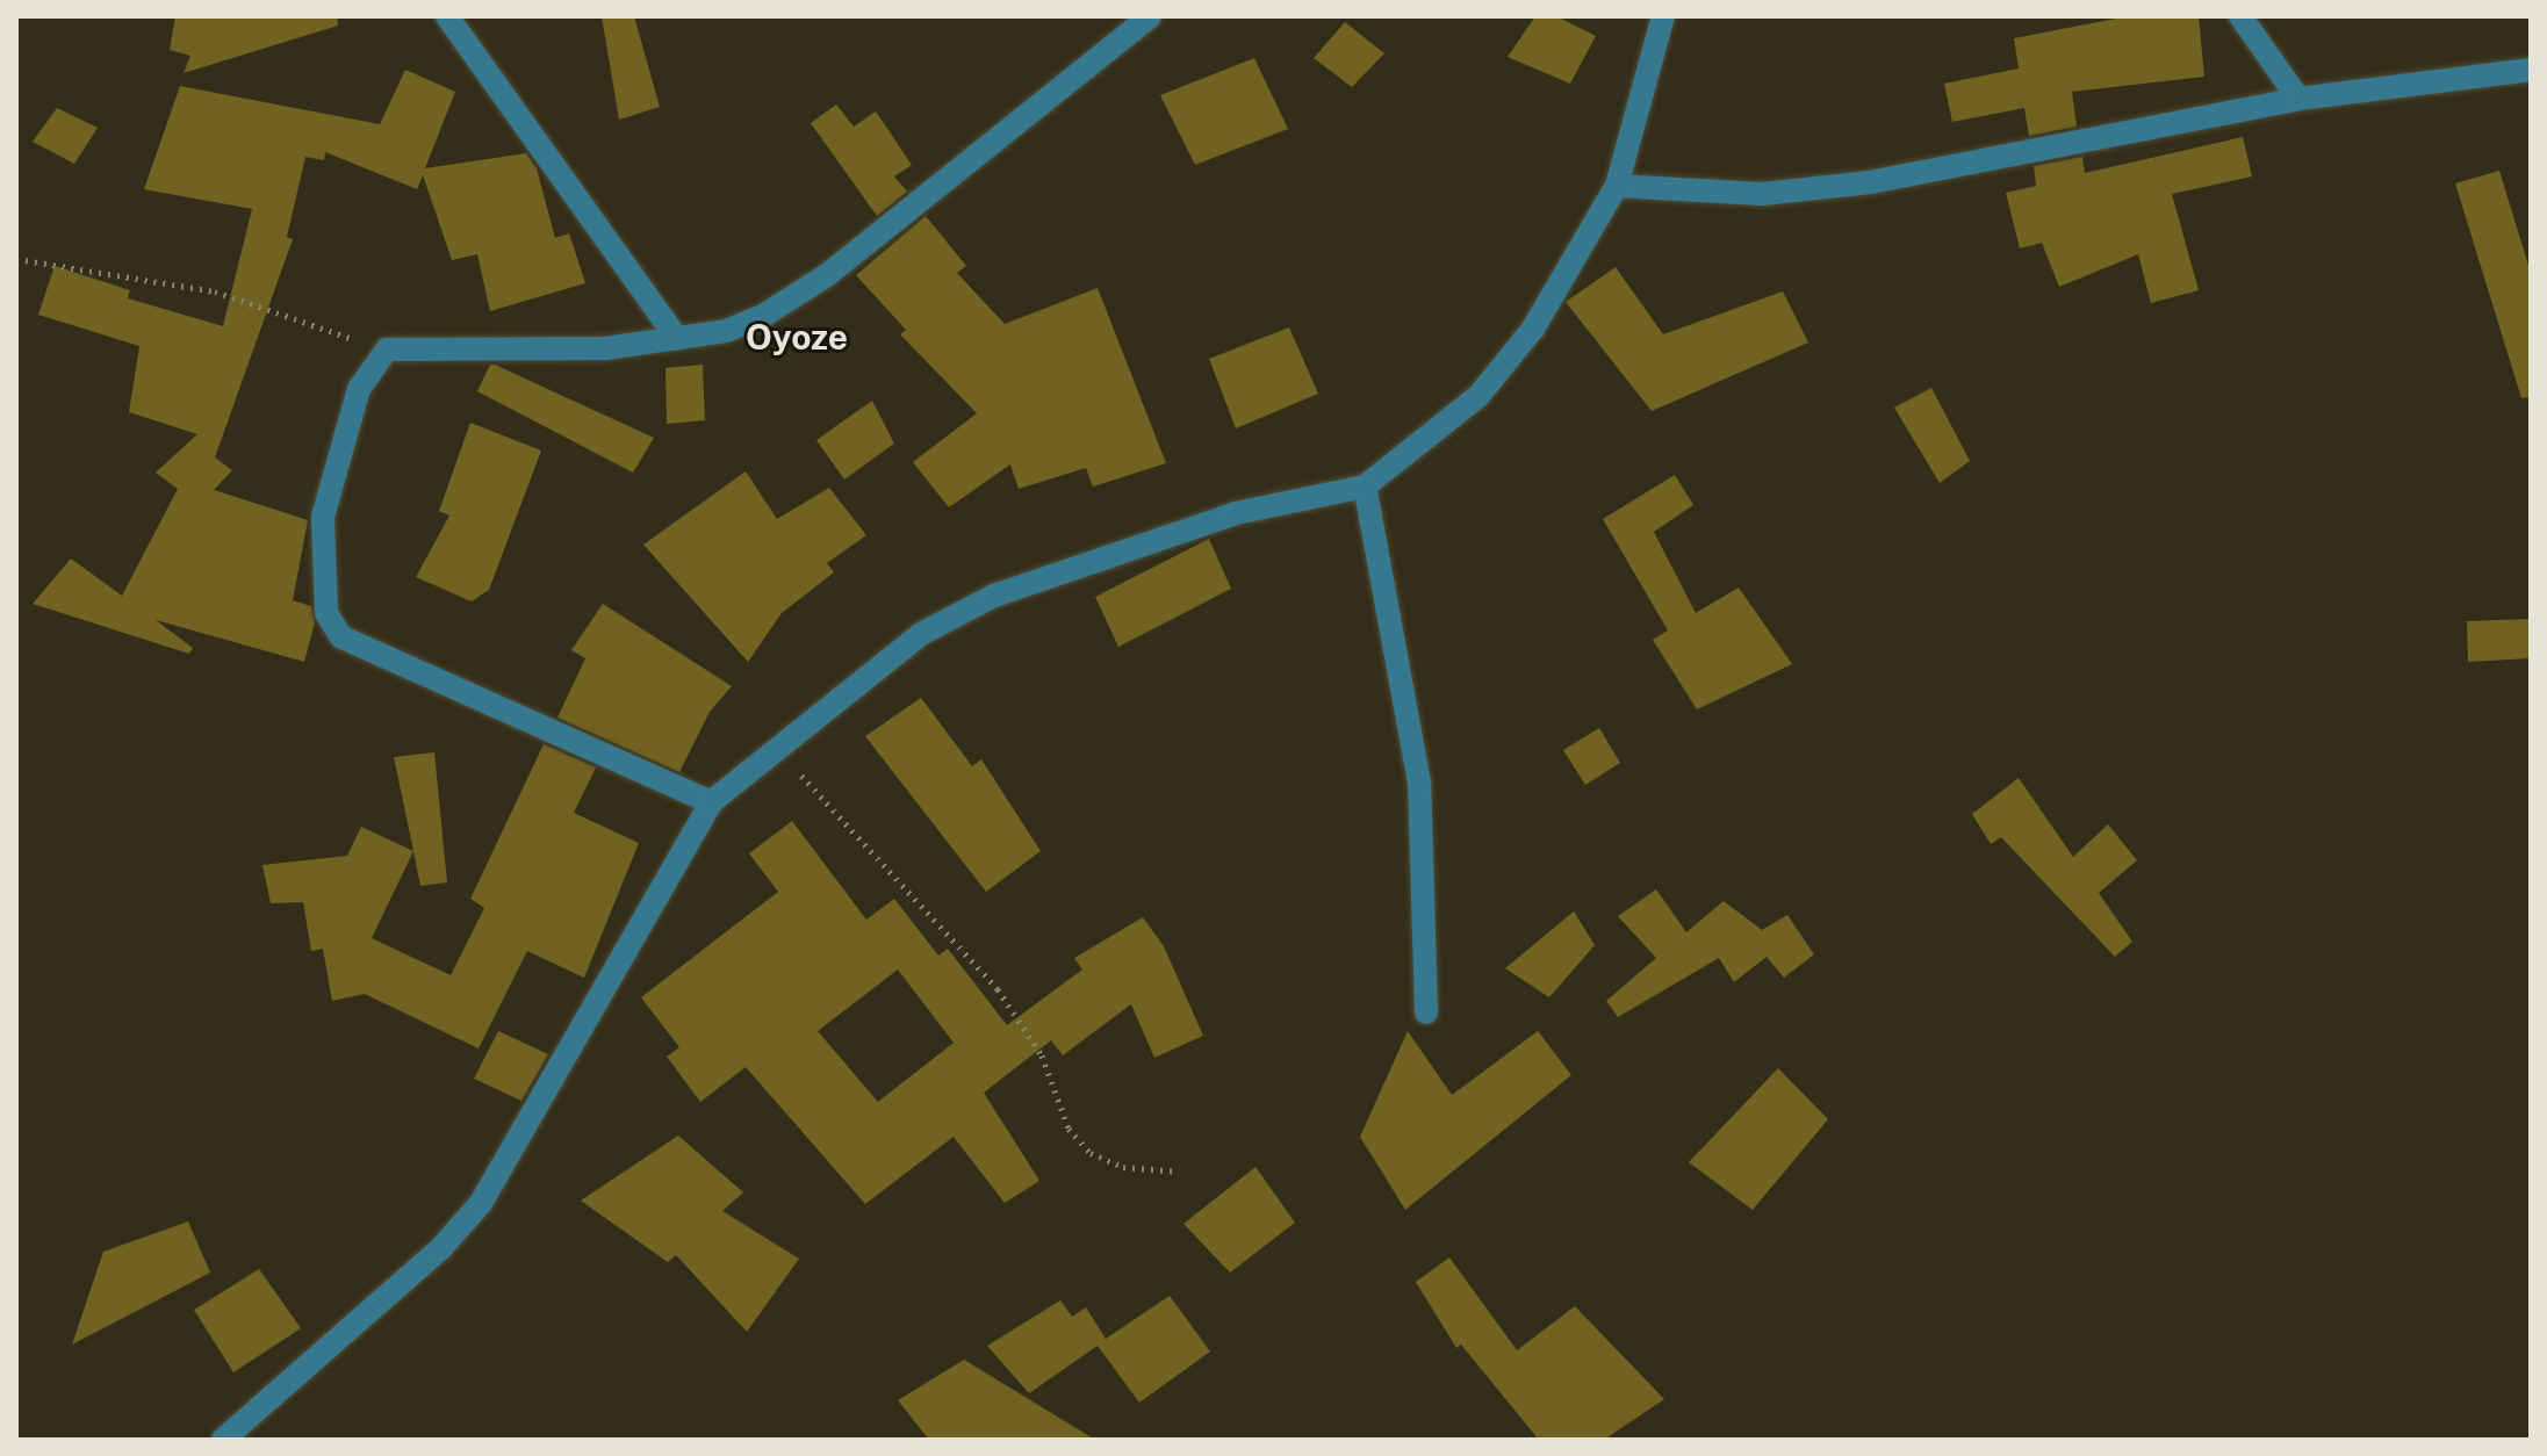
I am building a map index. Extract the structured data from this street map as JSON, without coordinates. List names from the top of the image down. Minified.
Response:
{"districts":["Oyoze"]}
